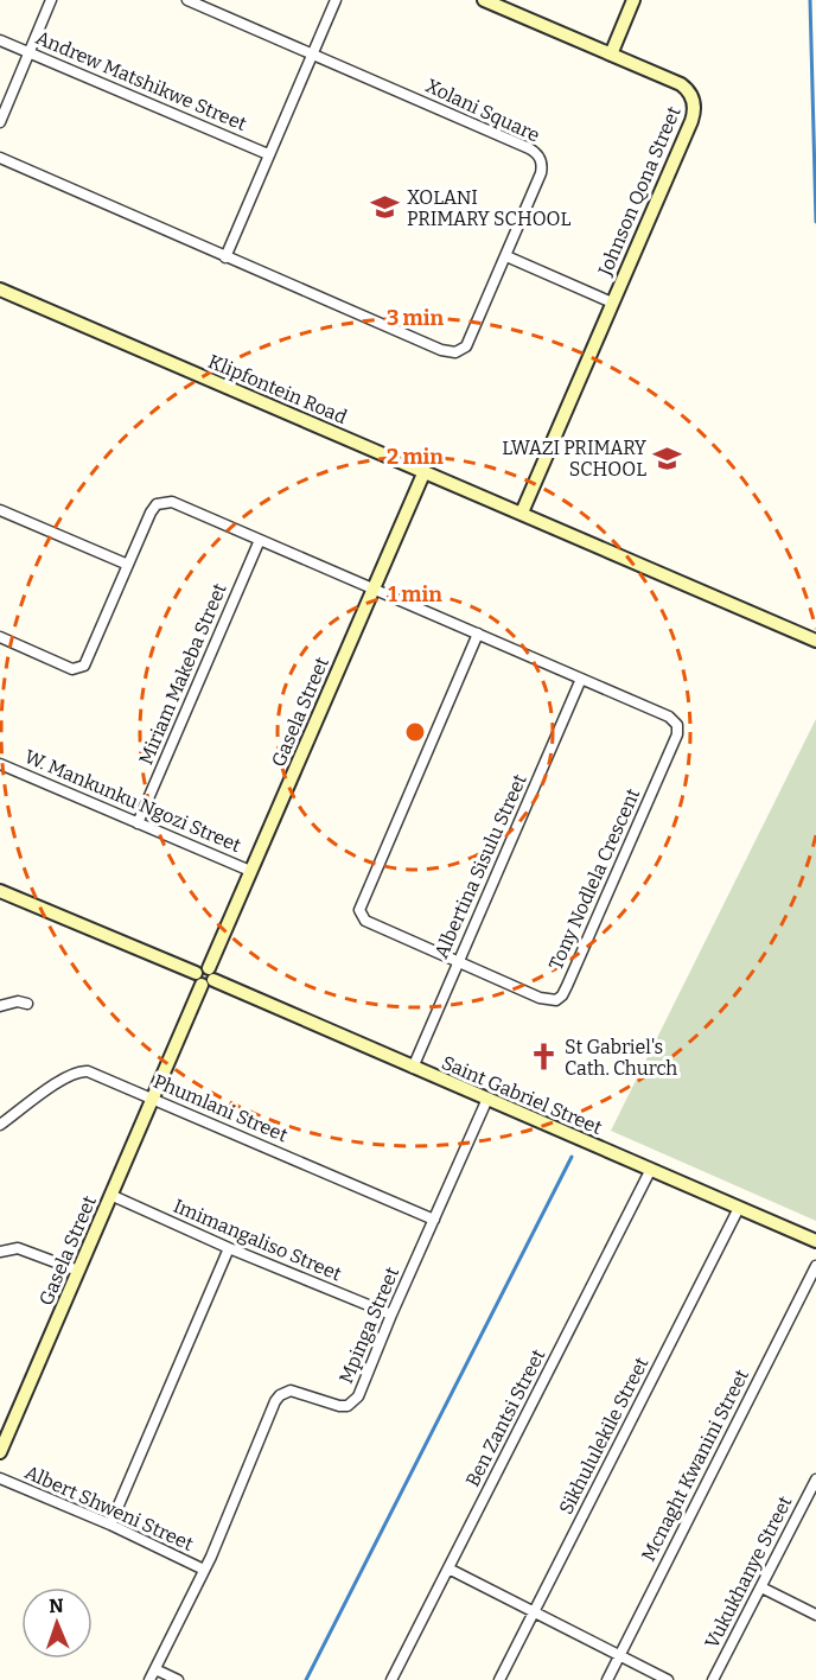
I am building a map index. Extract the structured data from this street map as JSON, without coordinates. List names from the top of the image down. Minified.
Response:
{"streets":{"street":["Andrew Matshikwe Street","Xolani Square","Johnson Qona Street","Klipfontein Road","Miriam Makeba Street","Gasela Street","W. Mankunku Ngozi Street","Albertina Sisulu Street","Tony Nodlela Crescent","Saint Gabriel Street","Phumlani Street","Imimangaliso Street","Mpinga Street","Ben Zantsi Street","Sikhululekile Street","Mcnaght Kwanini Street","Albert Shweni Street","Vukukhanye Street"]},"crossings":[["Johnson Qona Street","Klipfontein Road"],["Klipfontein Road","Gasela Street"],["Miriam Makeba Street","W. Mankunku Ngozi Street"],["Gasela Street","W. Mankunku Ngozi Street"],["Gasela Street","Saint Gabriel Street"],["Gasela Street","Phumlani Street"],["Gasela Street","Imimangaliso Street"],["Albertina Sisulu Street","Tony Nodlela Crescent"],["Albertina Sisulu Street","Saint Gabriel Street"],["Saint Gabriel Street","Mpinga Street"],["Saint Gabriel Street","Ben Zantsi Street"],["Saint Gabriel Street","Sikhululekile Street"],["Phumlani Street","Mpinga Street"],["Imimangaliso Street","Mpinga Street"],["Mpinga Street","Albert Shweni Street"]],"places":{"school or university":["XOLANI PRIMARY SCHOOL","LWAZI PRIMARY SCHOOL"],"church":["St Gabriel's Cath. Church"]},"north":"top","rings":["3 min","2 min","1 min"]}
